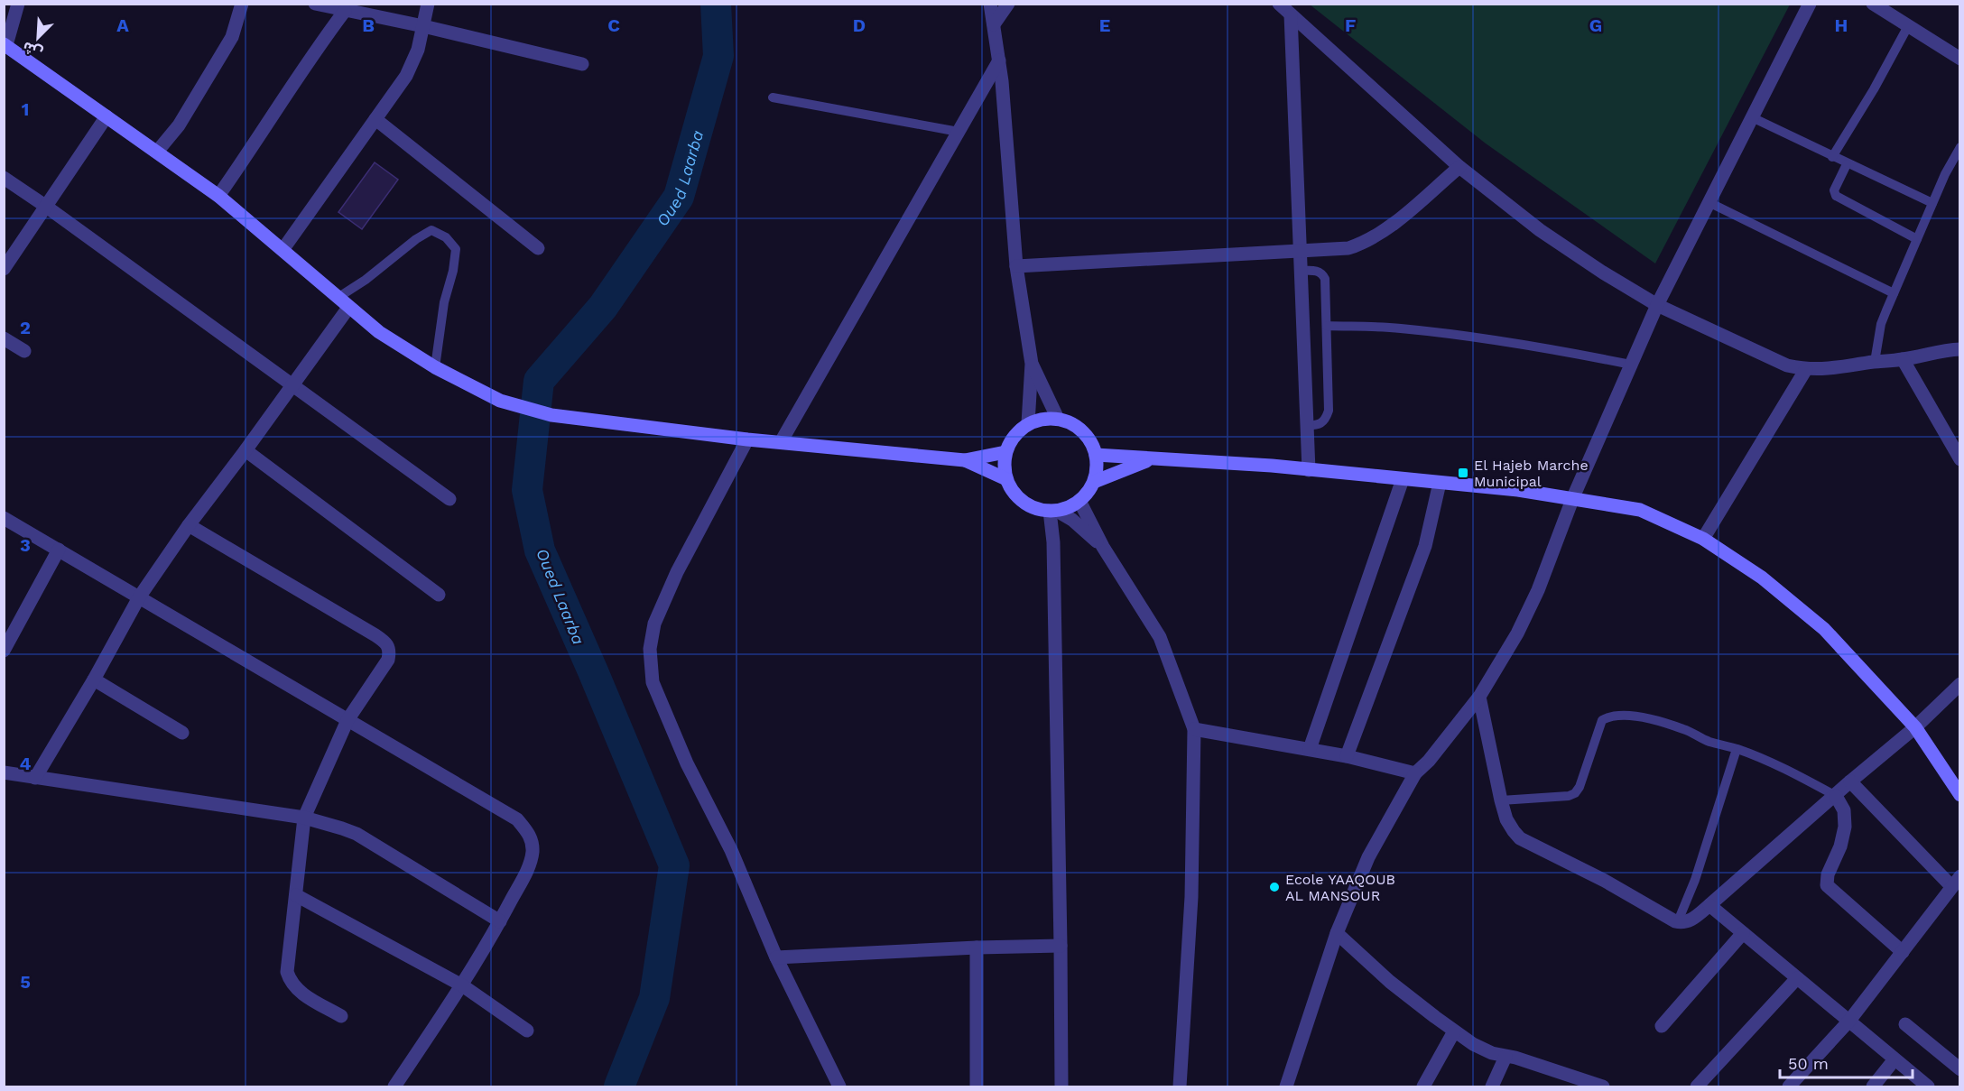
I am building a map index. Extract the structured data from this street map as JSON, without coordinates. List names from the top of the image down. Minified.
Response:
{"water":["Oued Laarba"],"places":{"transit":["El Hajeb Marche Municipal"],"other":["Ecole YAAQOUB AL MANSOUR"]},"scale_bar":"50 m","north":"bottom left","grid":{"columns":["A","B","C","D","E","F","G","H"],"rows":["1","2","3","4","5"]}}
